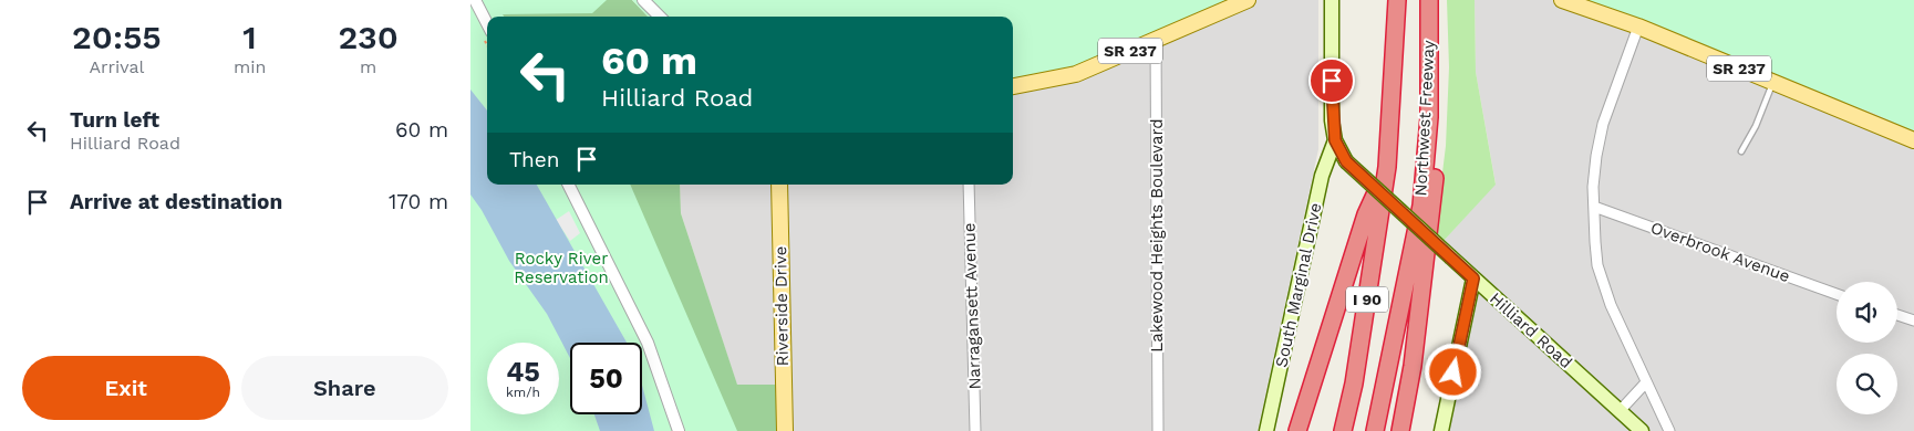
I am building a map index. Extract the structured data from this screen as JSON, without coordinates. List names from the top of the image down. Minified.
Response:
{"streets":{"highway":["Northwest Freeway","I 90"],"main road":["SR 237","South Marginal Drive","Riverside Drive","Hilliard Road"],"street":["Lakewood Heights Boulevard","Overbrook Avenue","Narragansett Avenue"]},"crossings":[["SR 237","Lakewood Heights Boulevard"],["South Marginal Drive","Hilliard Road"]],"parks":["Rocky River Reservation"],"page":{"eta":["20:55","Arrival","1","min","230","m"],"turn":["60 m","Hilliard Road"],"list":[{"name":"Turn left","note":"Hilliard Road","value":"60 m"},{"name":"Arrive at destination","value":"170 m"}],"then":"Then","speed":"45 km/h","limit":"50","buttons":["Exit","Share"]}}
